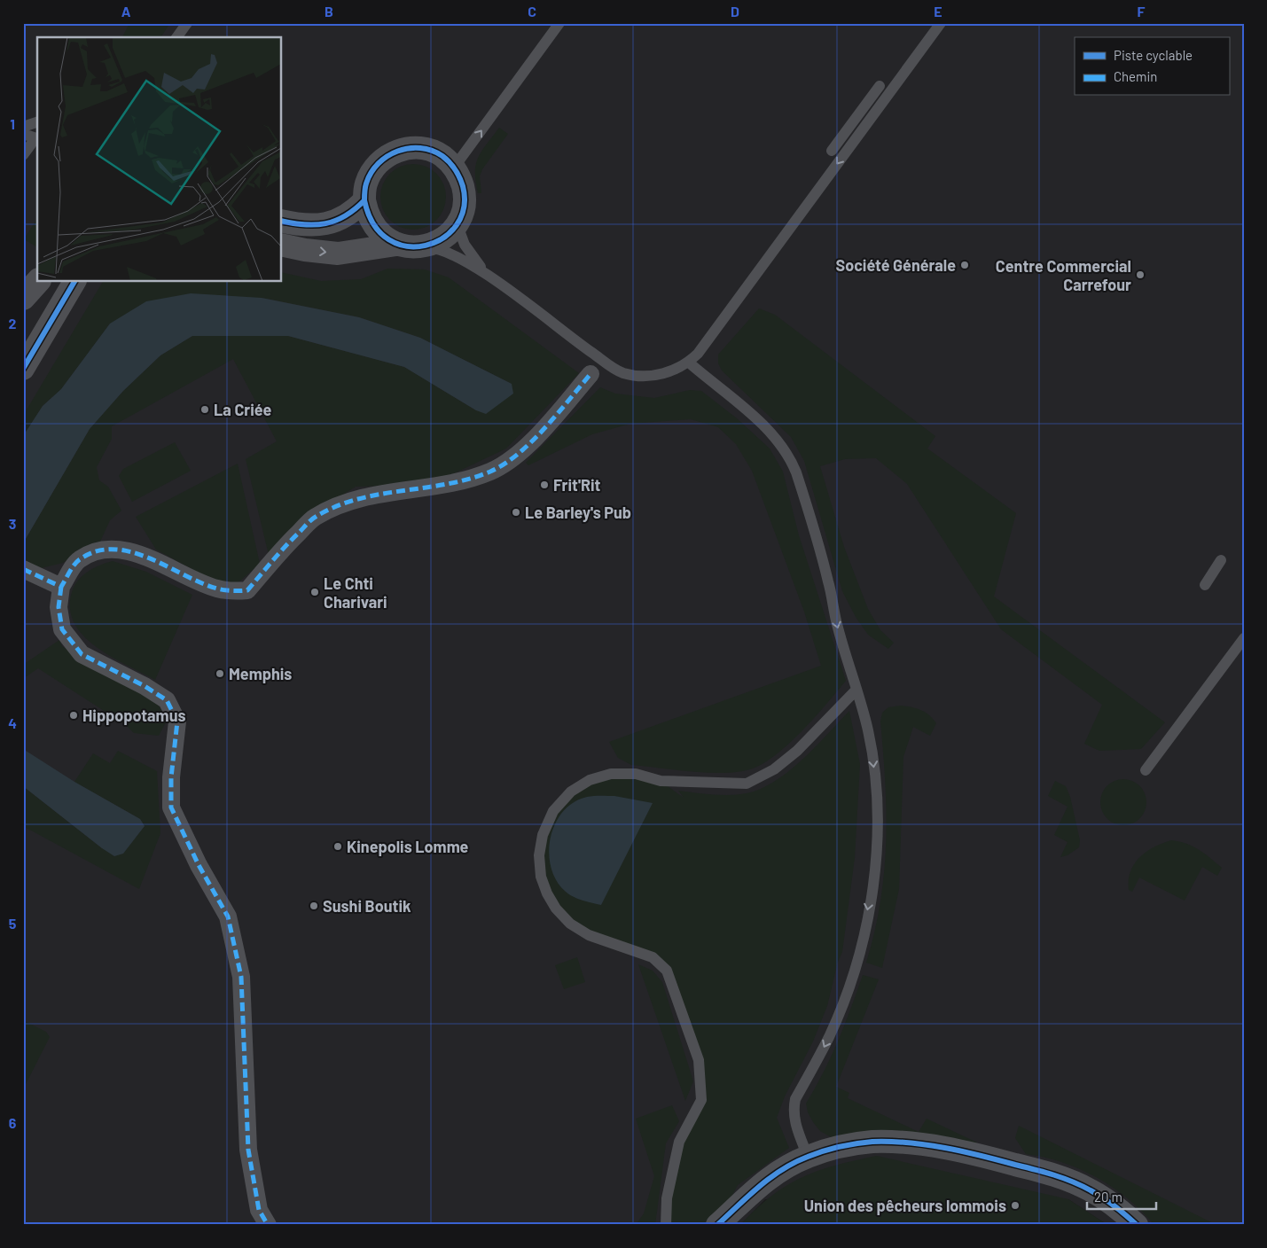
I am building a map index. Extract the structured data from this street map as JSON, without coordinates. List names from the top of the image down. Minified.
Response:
{"places":["Société Générale","Centre Commercial Carrefour","La Criée","Frit'Rit","Le Barley's Pub","Le Chti Charivari","Memphis","Hippopotamus","Kinepolis Lomme","Sushi Boutik","Union des pêcheurs lommois"],"legend":["Piste cyclable","Chemin"],"scale_bar":"20 m","grid":{"columns":["A","B","C","D","E","F"],"rows":["1","2","3","4","5","6"]}}
